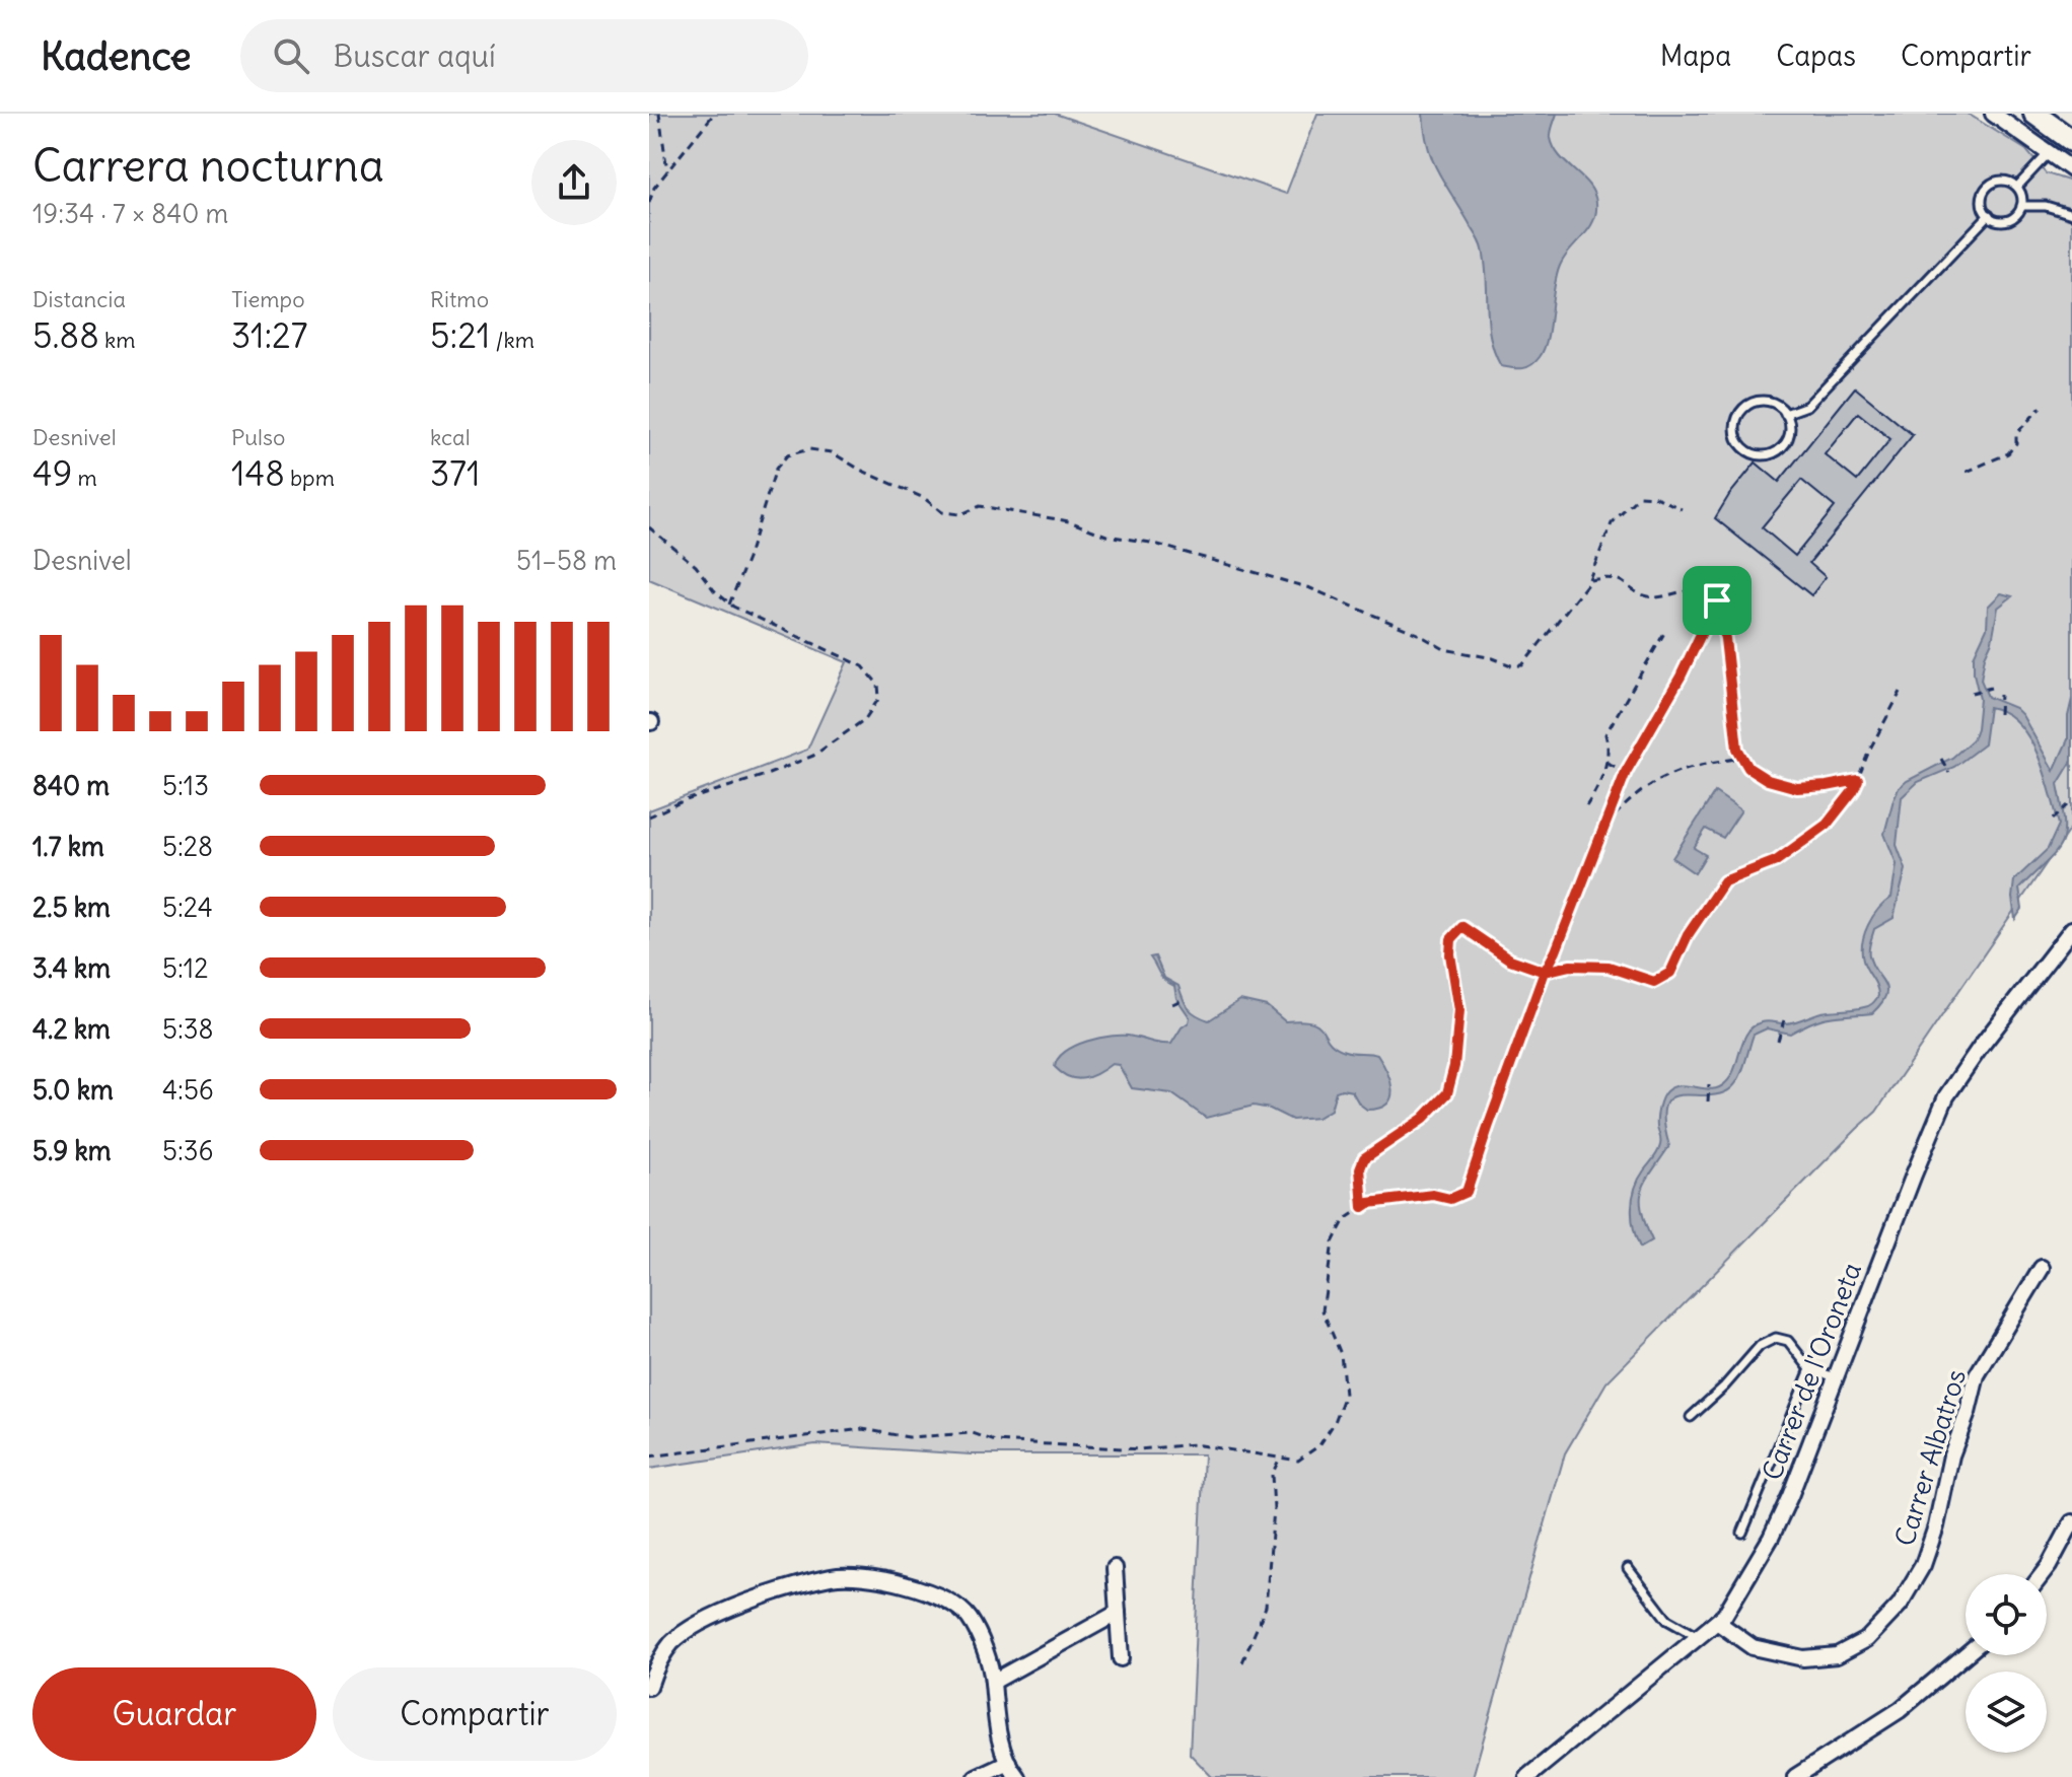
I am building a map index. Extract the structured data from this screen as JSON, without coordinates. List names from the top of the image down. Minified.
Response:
{"streets":{"street":["Carrer de l'Oroneta","Carrer Albatros"]},"crossings":[["Carrer de l'Oroneta","Carrer Albatros"]],"page":{"header":"Kadence","search":"Buscar aquí","nav":["Mapa","Capas","Compartir"],"heading":["Carrera nocturna","19:34 · 7 × 840 m"],"stats":[["Distancia","5.88 km"],["Tiempo","31:27"],["Ritmo","5:21 /km"],["Desnivel","49 m"],["Pulso","148 bpm"],["kcal","371"]],"chart":["Desnivel","51–58 m"],"list":[{"name":"840 m","note":"5:13"},{"name":"1.7 km","note":"5:28"},{"name":"2.5 km","note":"5:24"},{"name":"3.4 km","note":"5:12"},{"name":"4.2 km","note":"5:38"},{"name":"5.0 km","note":"4:56"},{"name":"5.9 km","note":"5:36"}],"buttons":["Guardar","Compartir"]}}
